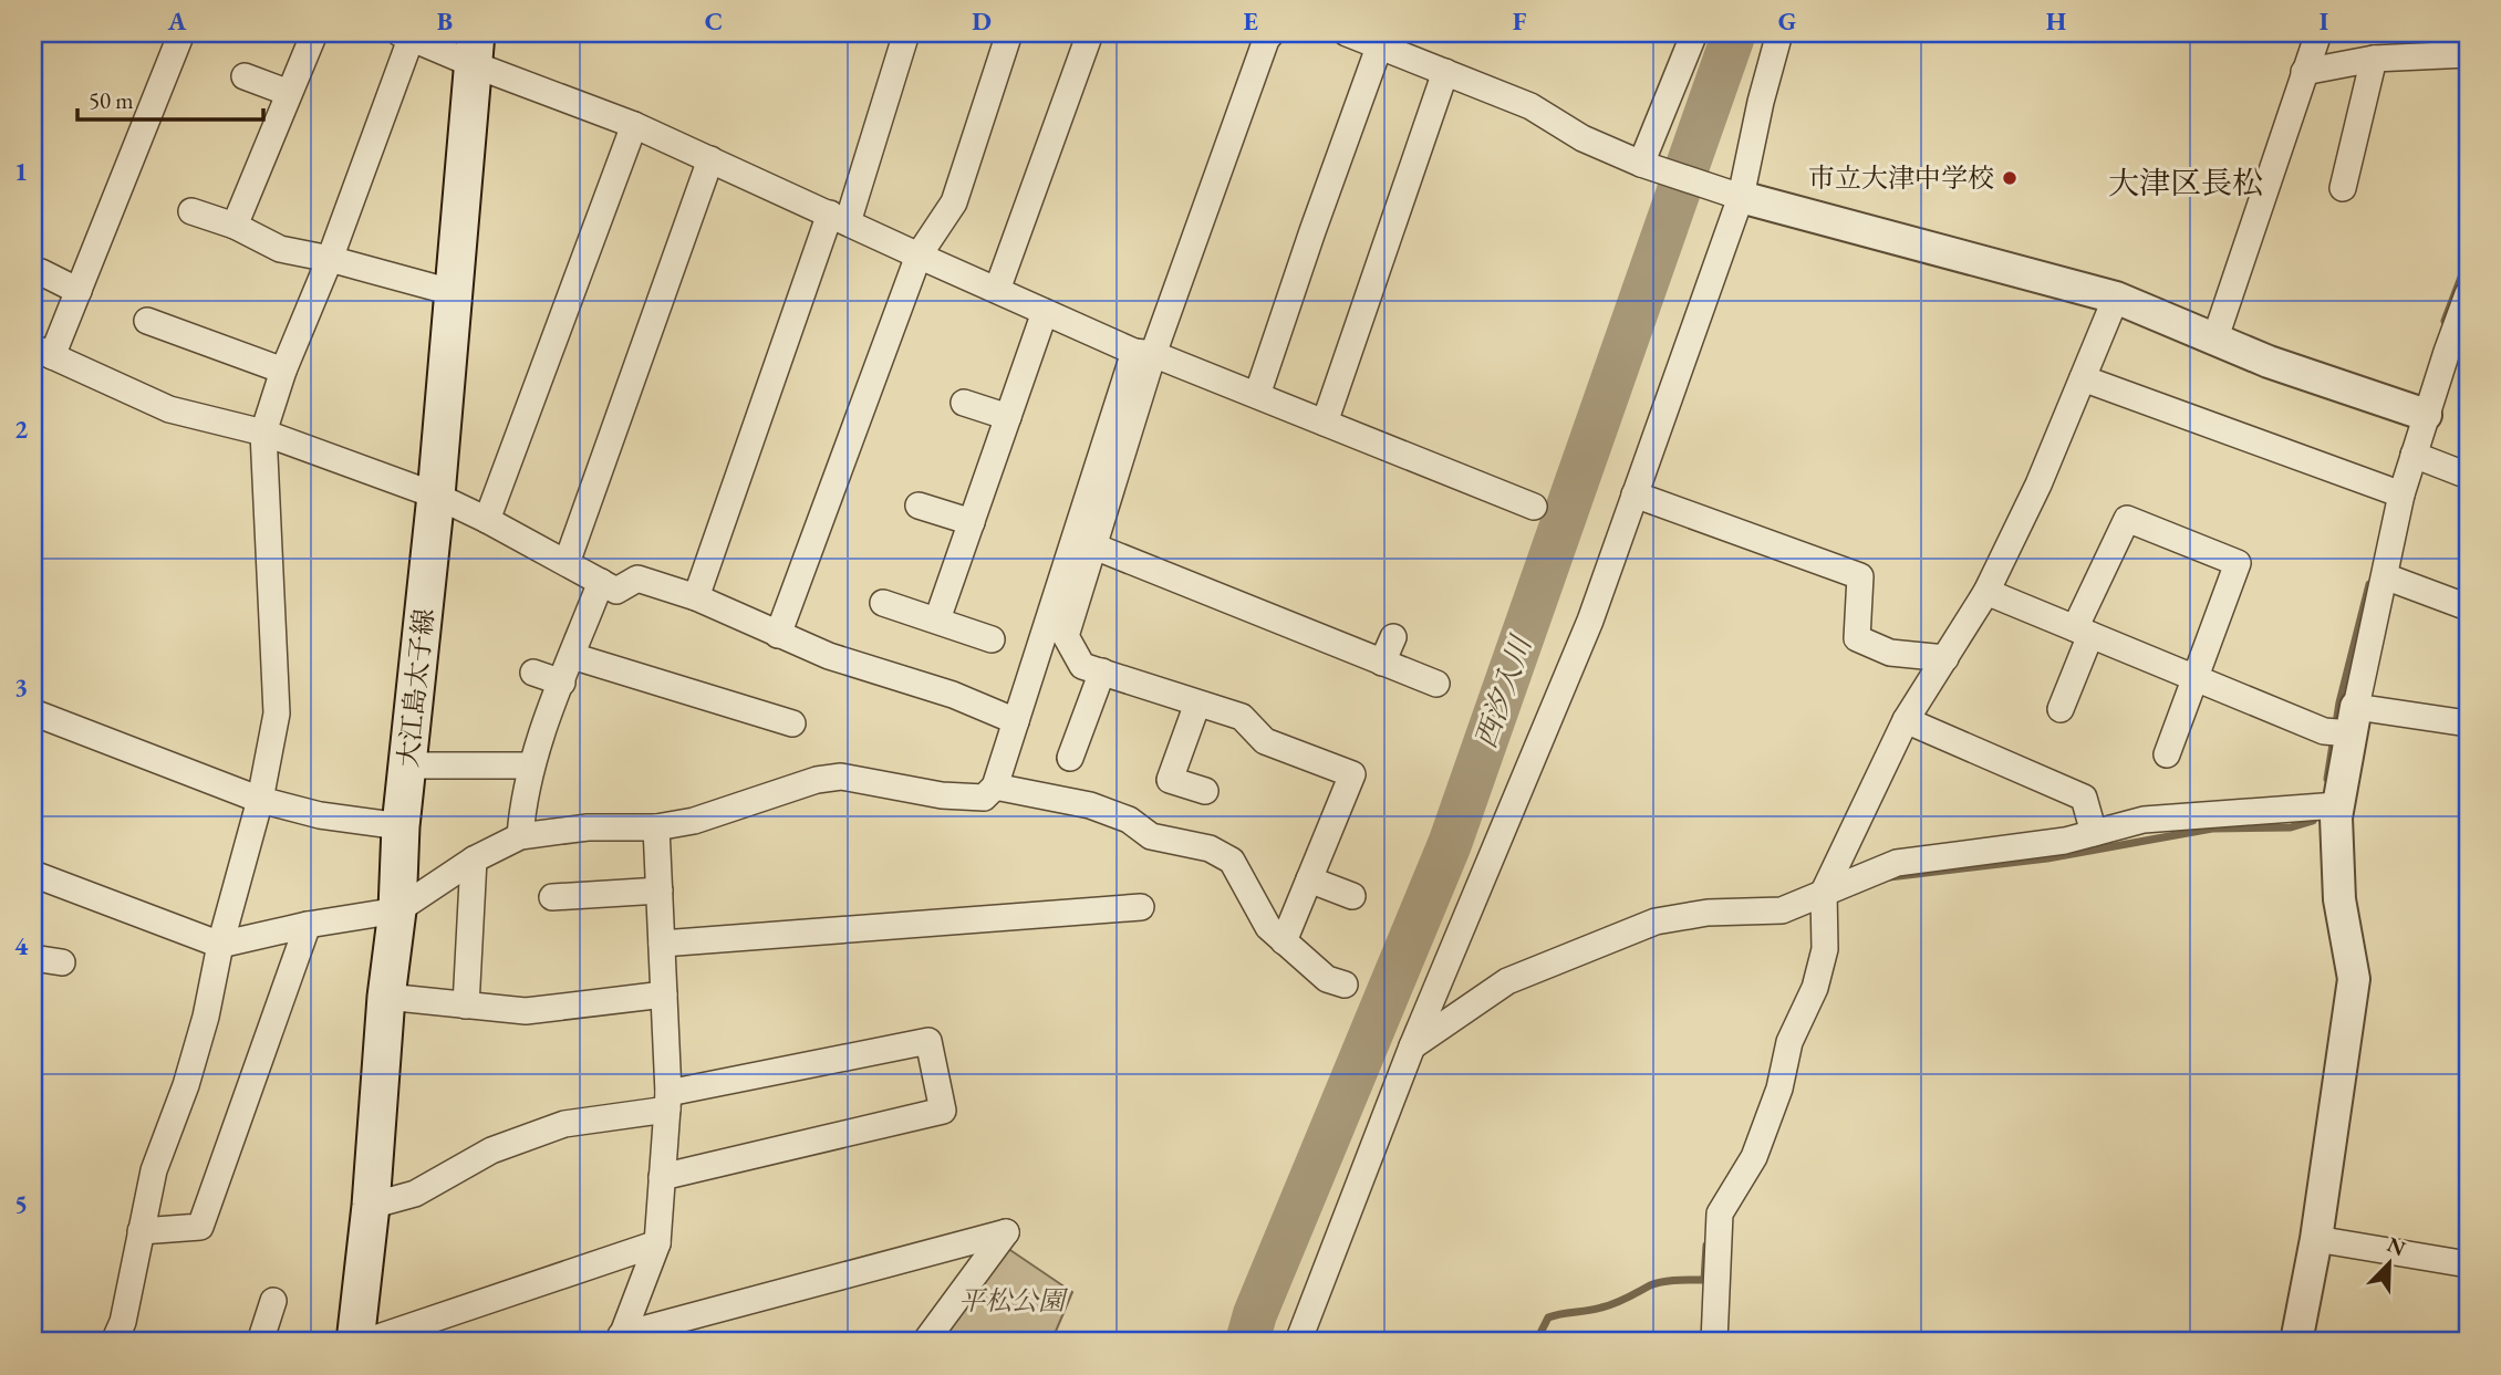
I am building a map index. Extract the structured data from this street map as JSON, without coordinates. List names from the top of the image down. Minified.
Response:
{"streets":{"main road":["大江島太子線"]},"districts":["大津区長松"],"water":["西汐入川"],"parks":["平松公園"],"places":["市立大津中学校"],"scale_bar":"50 m","north":"top right","grid":{"columns":["A","B","C","D","E","F","G","H","I"],"rows":["1","2","3","4","5"]}}
